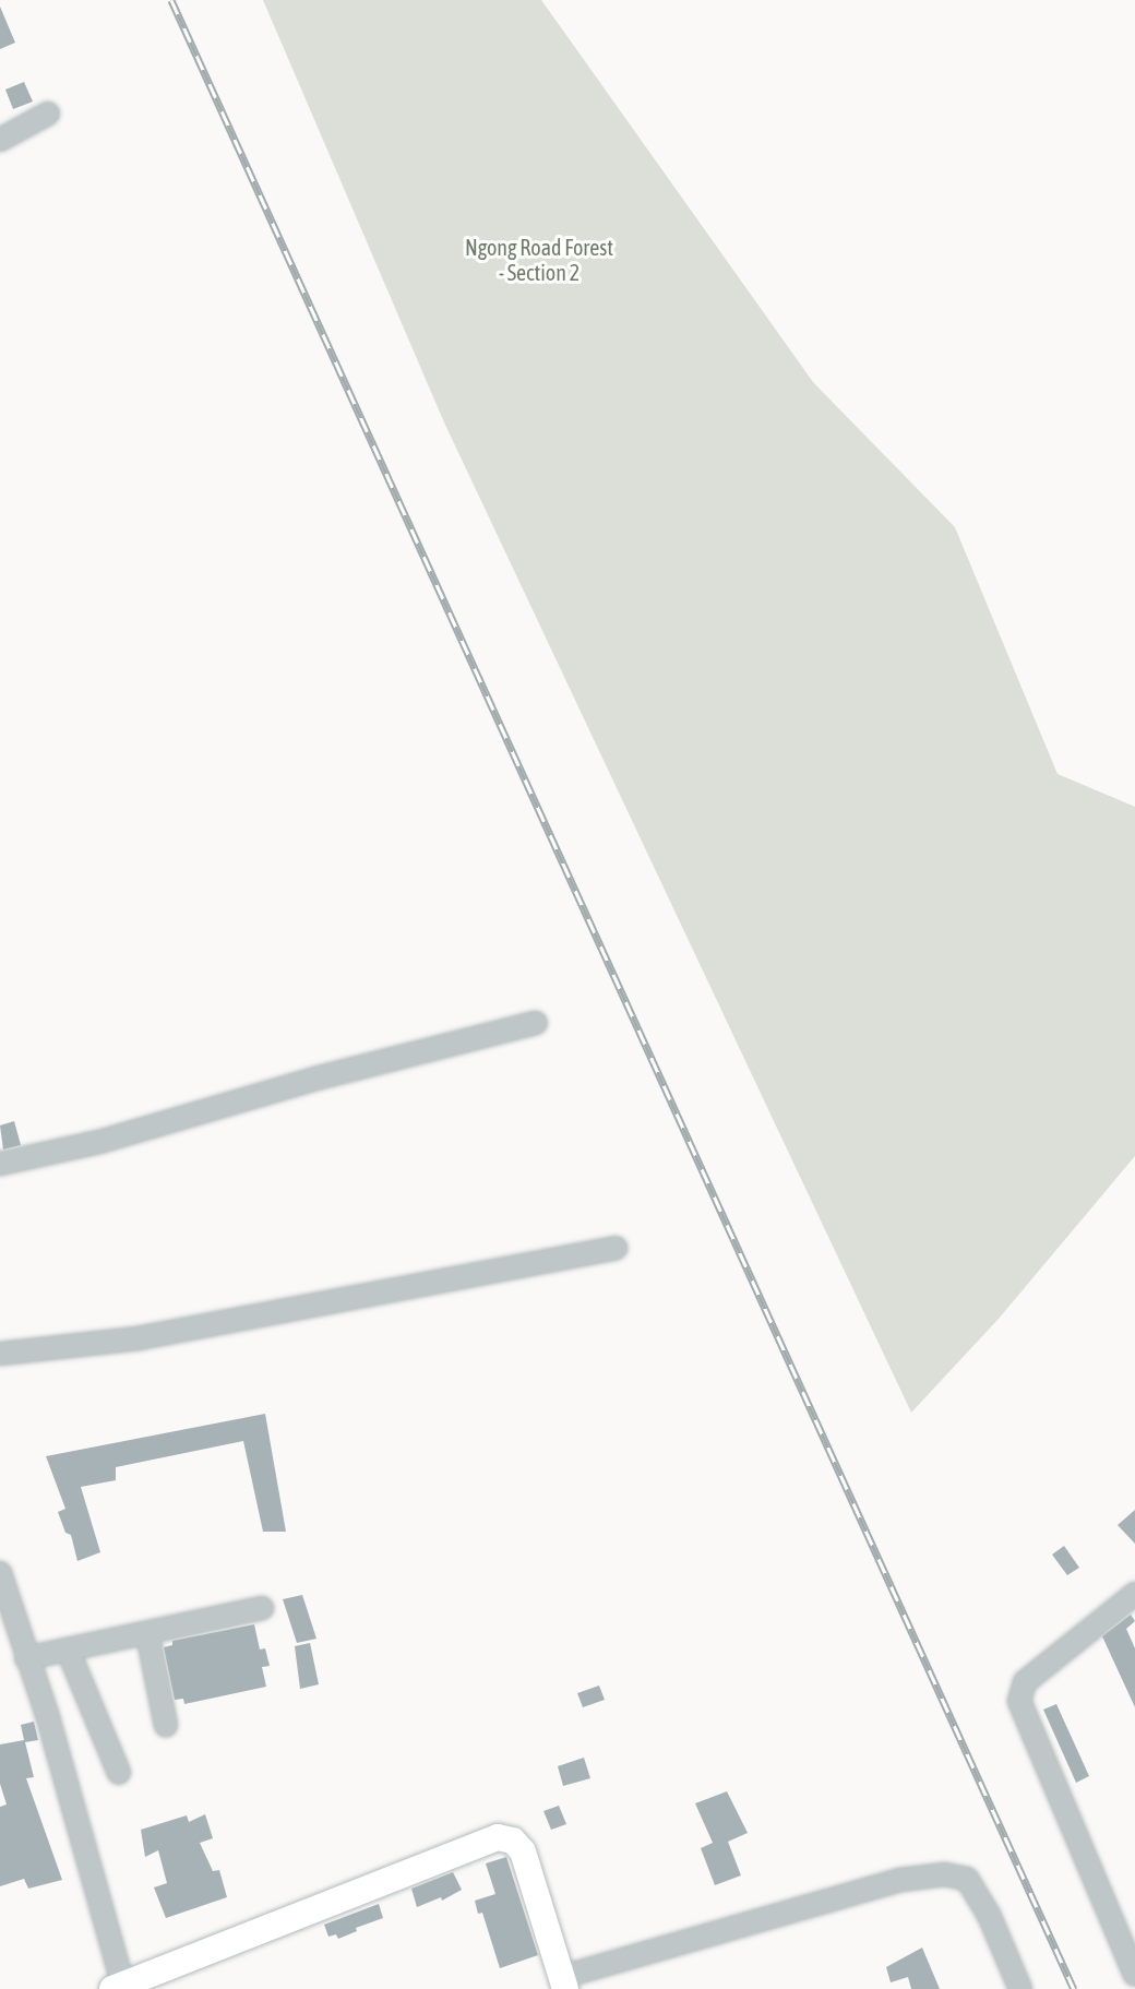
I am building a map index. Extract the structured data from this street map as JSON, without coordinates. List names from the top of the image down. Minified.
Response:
{"parks":["Ngong Road Forest - Section 2"]}
